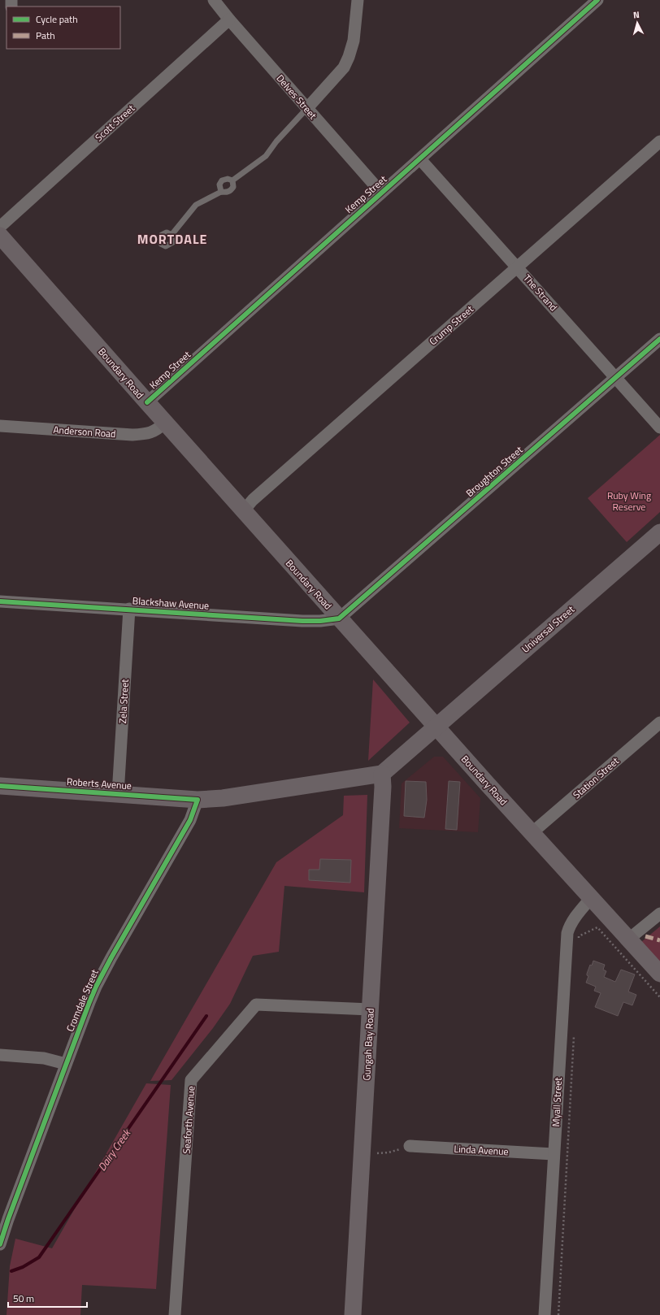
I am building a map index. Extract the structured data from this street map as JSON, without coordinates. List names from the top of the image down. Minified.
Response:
{"streets":{"street":["Delves Street","Scott Street","Kemp Street","The Strand","Crump Street","Boundary Road","Anderson Road","Broughton Street","Blackshaw Avenue","Universal Street","Zela Street","Station Street","Roberts Avenue","Cromdale Street","Gungah Bay Road","Myall Street","Seaforth Avenue","Linda Avenue"]},"crossings":[["Delves Street","Scott Street"],["Delves Street","Kemp Street"],["Scott Street","Boundary Road"],["Kemp Street","The Strand"],["Kemp Street","Boundary Road"],["The Strand","Crump Street"],["The Strand","Broughton Street"],["Crump Street","Boundary Road"],["Boundary Road","Anderson Road"],["Boundary Road","Broughton Street"],["Boundary Road","Blackshaw Avenue"],["Boundary Road","Universal Street"],["Boundary Road","Station Street"],["Boundary Road","Myall Street"],["Broughton Street","Blackshaw Avenue"],["Blackshaw Avenue","Zela Street"],["Zela Street","Roberts Avenue"],["Roberts Avenue","Cromdale Street"],["Roberts Avenue","Gungah Bay Road"],["Gungah Bay Road","Seaforth Avenue"],["Myall Street","Linda Avenue"]],"districts":["MORTDALE"],"water":["Dairy Creek"],"parks":["Ruby Wing Reserve"],"legend":["Cycle path","Path"],"scale_bar":"50 m","north":"top"}
